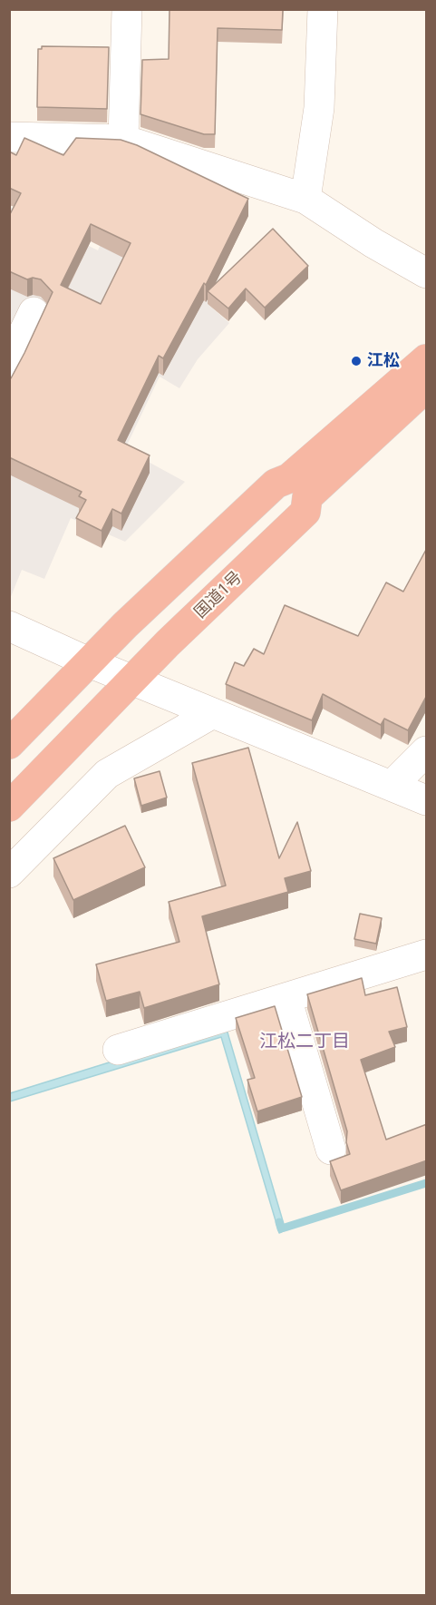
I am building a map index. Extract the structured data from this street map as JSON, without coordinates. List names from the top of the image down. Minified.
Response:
{"streets":{"highway":["国道1号"]},"districts":["江松二丁目"],"places":["江松"]}
